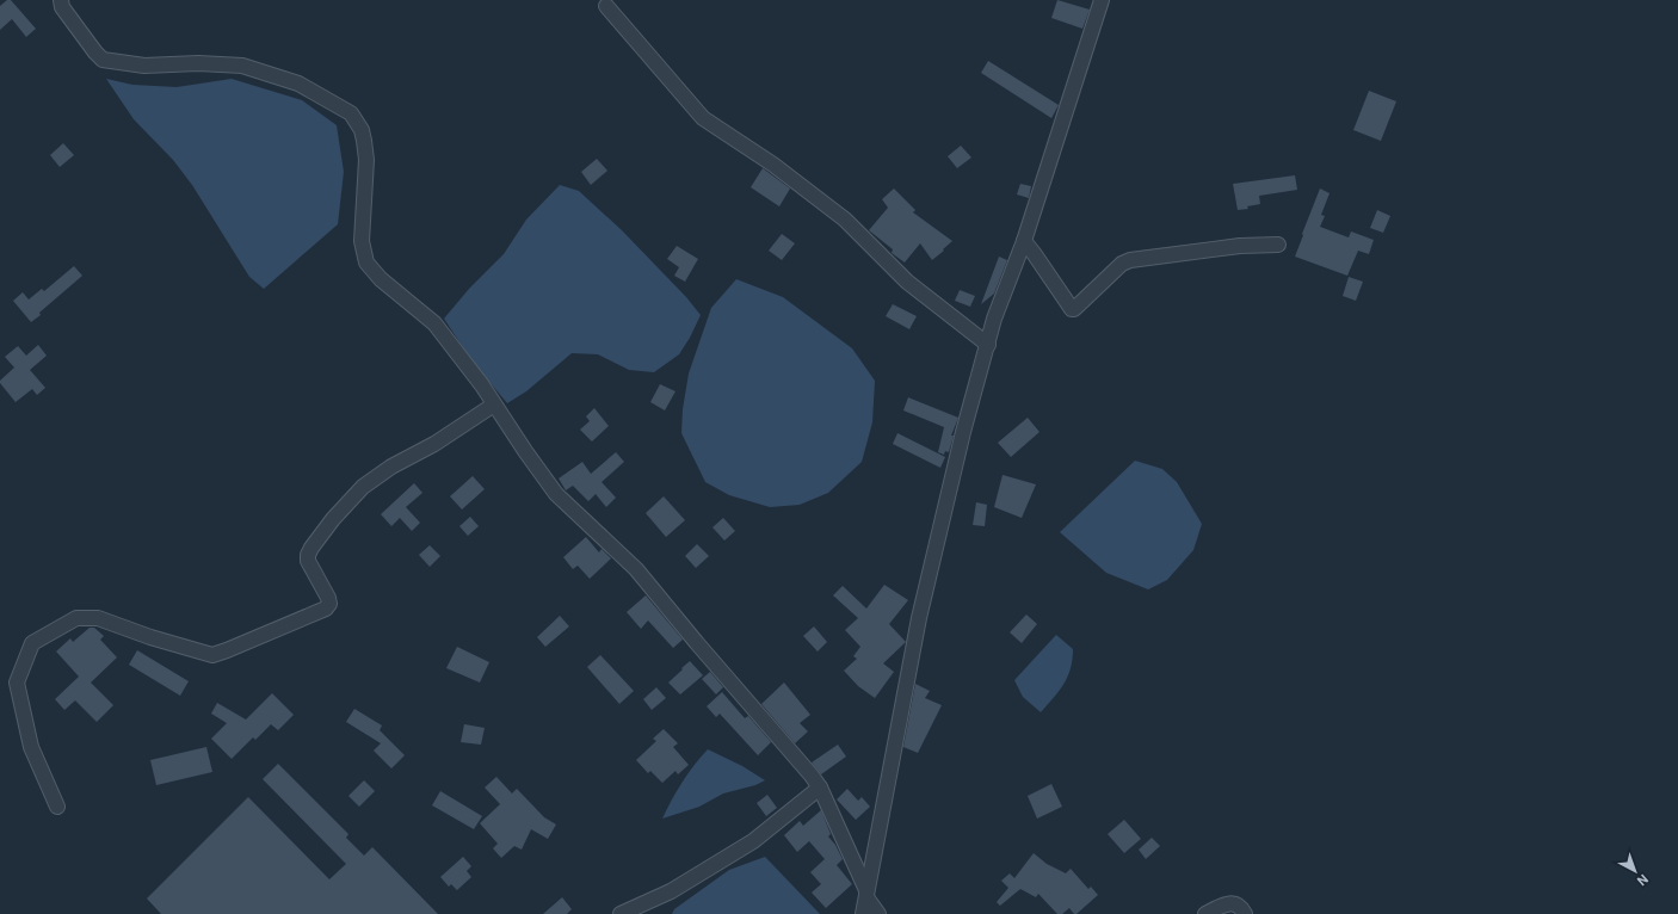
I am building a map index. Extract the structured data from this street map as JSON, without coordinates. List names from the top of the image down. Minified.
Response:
{"north":"bottom right"}
